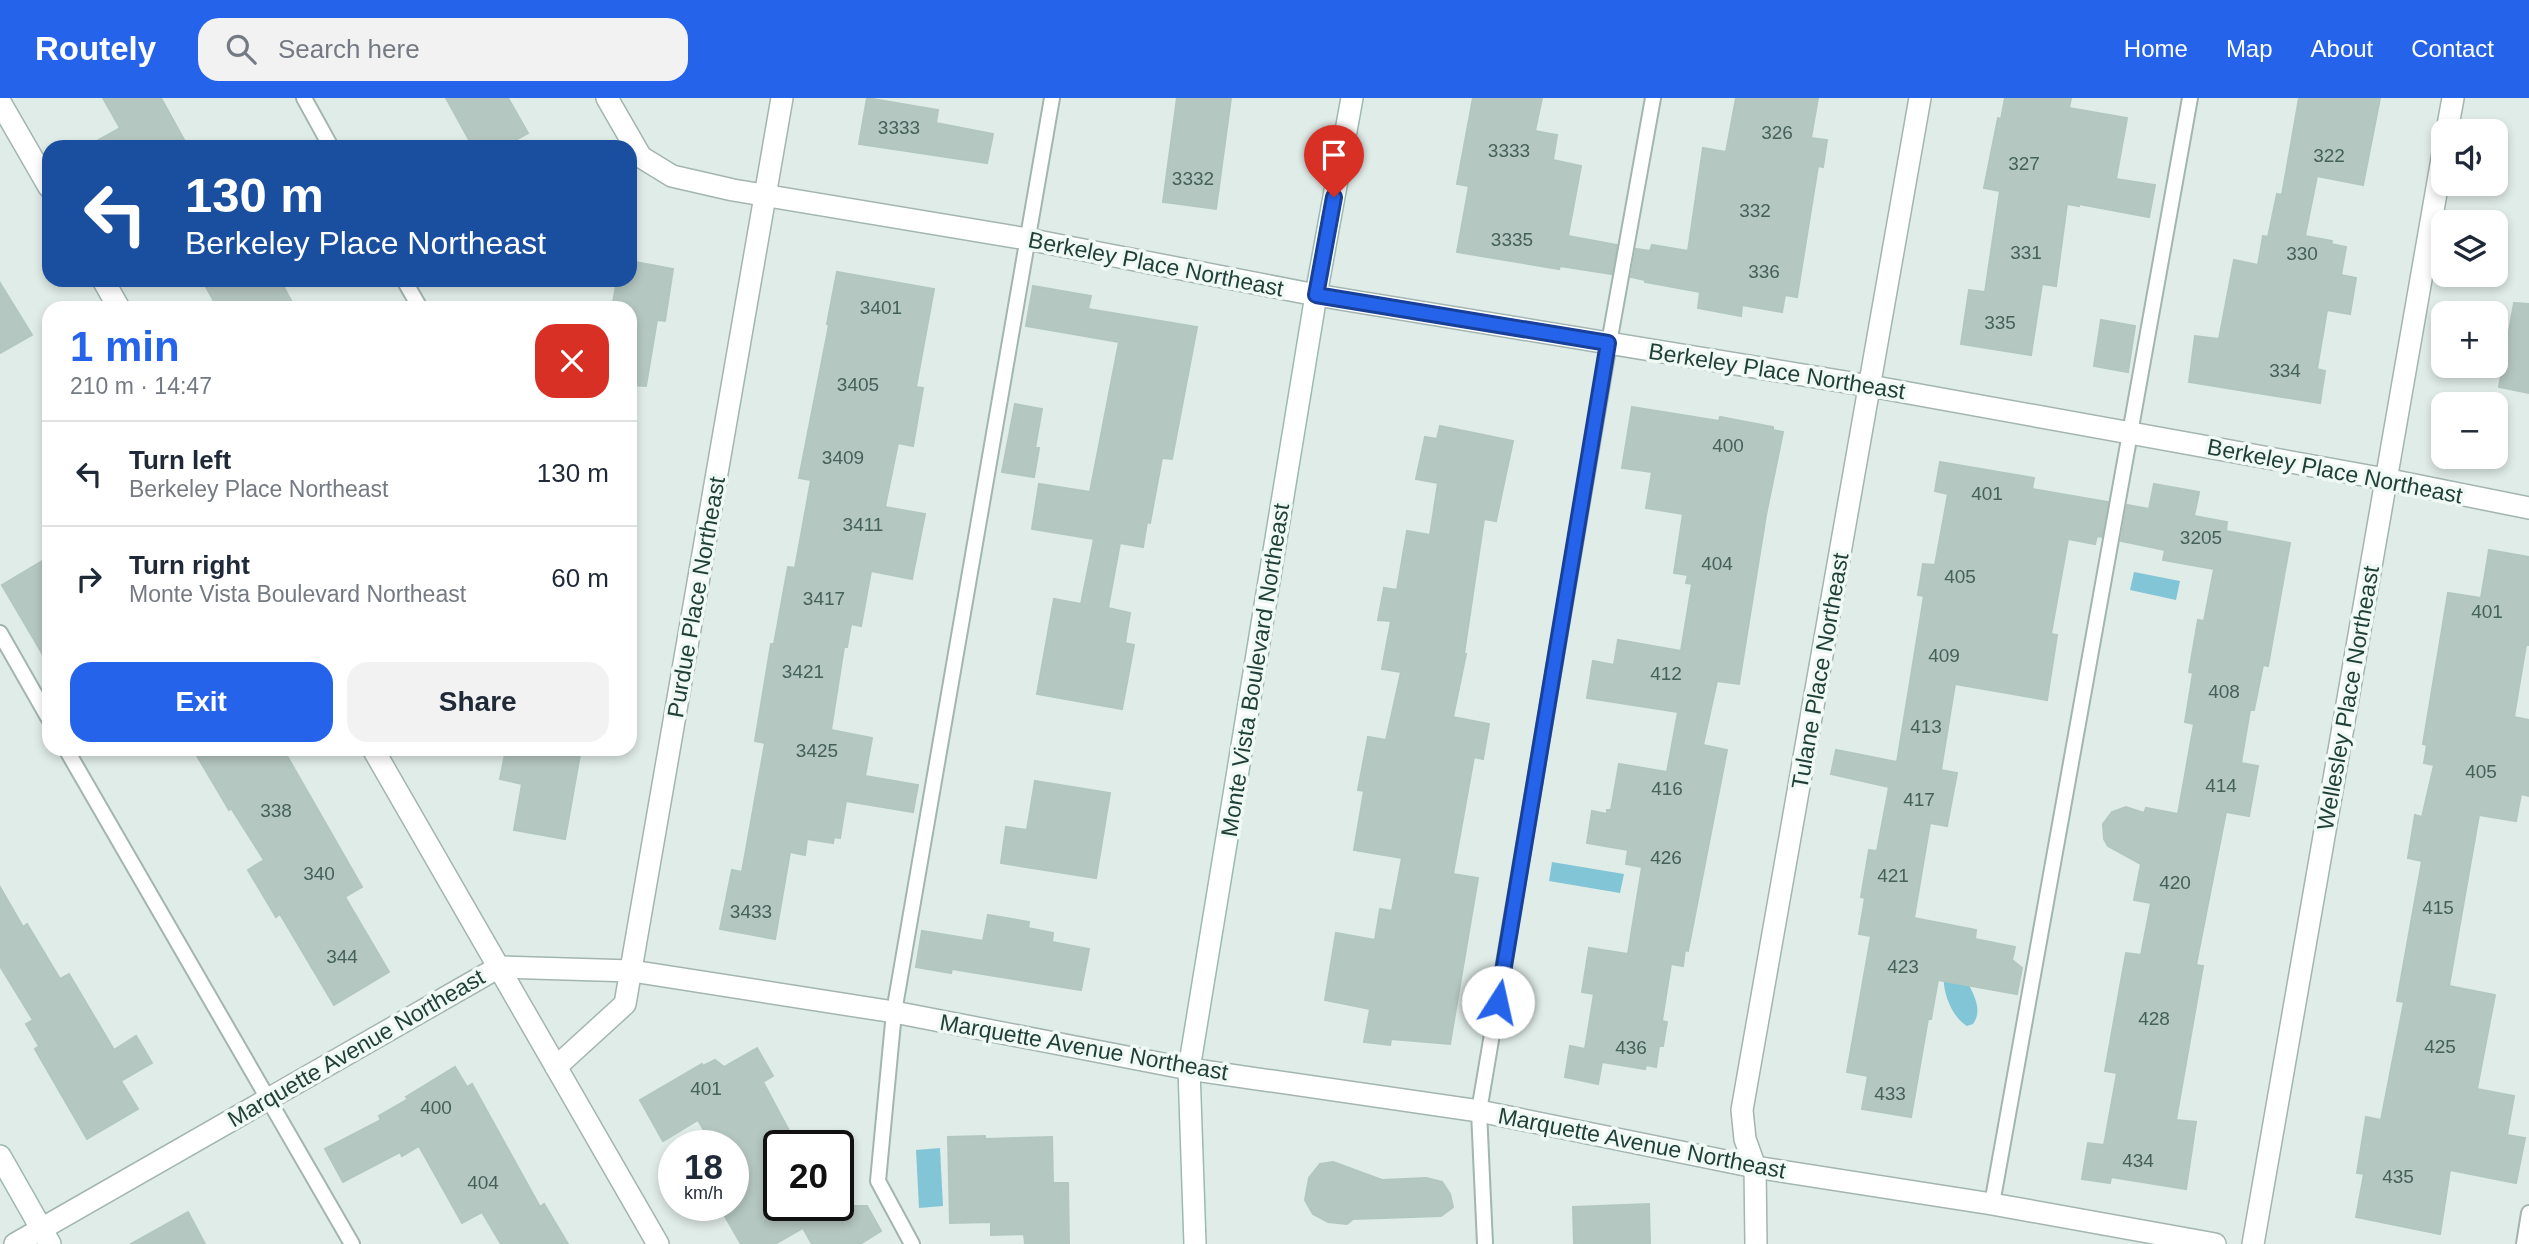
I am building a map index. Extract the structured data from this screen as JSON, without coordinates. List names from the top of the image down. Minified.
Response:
{"streets":{"street":["Berkeley Place Northeast","Purdue Place Northeast","Monte Vista Boulevard Northeast","Tulane Place Northeast","Wellesley Place Northeast","Marquette Avenue Northeast"]},"crossings":[["Berkeley Place Northeast","Purdue Place Northeast"],["Berkeley Place Northeast","Monte Vista Boulevard Northeast"],["Berkeley Place Northeast","Tulane Place Northeast"],["Berkeley Place Northeast","Wellesley Place Northeast"],["Purdue Place Northeast","Marquette Avenue Northeast"],["Monte Vista Boulevard Northeast","Marquette Avenue Northeast"],["Tulane Place Northeast","Marquette Avenue Northeast"]],"house_numbers":["3333","326","3333","322","327","3332","332","3335","331","330","336","3401","335","334","3405","400","3409","401","3411","3205","404","405","3417","401","409","3421","412","408","413","3425","405","414","416","417","338","426","340","421","420","415","3433","344","423","428","425","436","401","433","400","434","435","404"],"page":{"header":"Routely","search":"Search here","nav":["Home","Map","About","Contact"],"map_buttons":["+","−"],"turn":["130 m","Berkeley Place Northeast"],"heading":["1 min","210 m · 14:47"],"list":[{"name":"Turn left","note":"Berkeley Place Northeast","value":"130 m"},{"name":"Turn right","note":"Monte Vista Boulevard Northeast","value":"60 m"}],"buttons":["Exit","Share"],"speed":"18 km/h","limit":"20"}}
